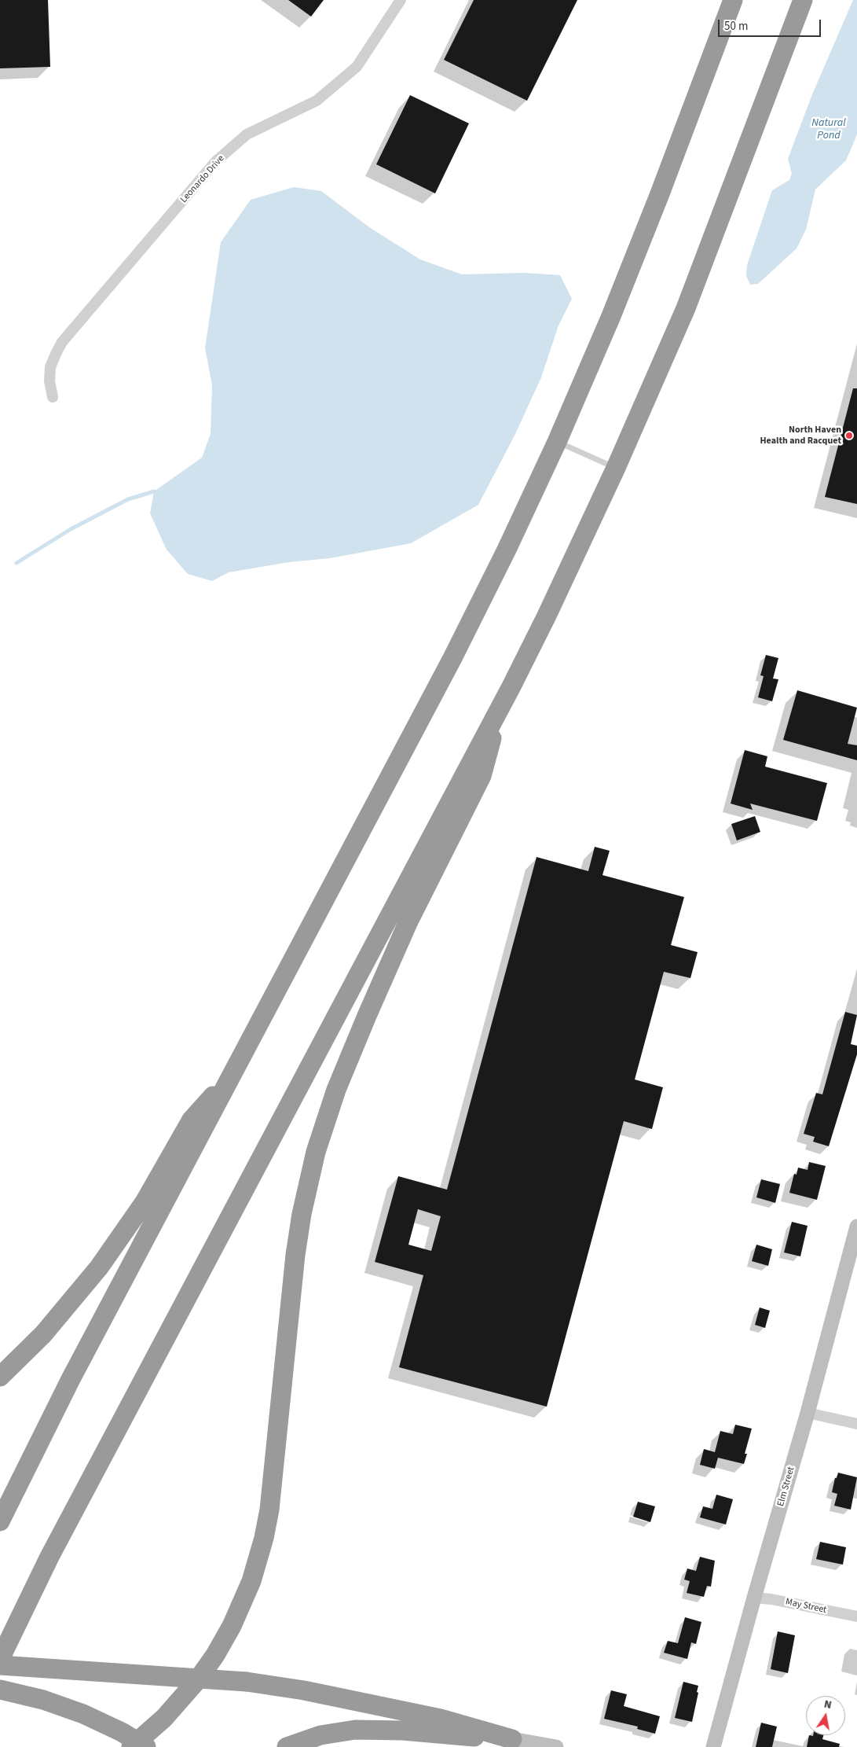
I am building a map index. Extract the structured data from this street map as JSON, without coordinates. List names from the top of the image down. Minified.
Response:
{"streets":{"street":["Leonardo Drive","Elm Street","May Street"]},"crossings":[["Elm Street","May Street"]],"water":["Natural Pond"],"places":["North Haven Health and Racquet"],"scale_bar":"50 m","north":"top"}
